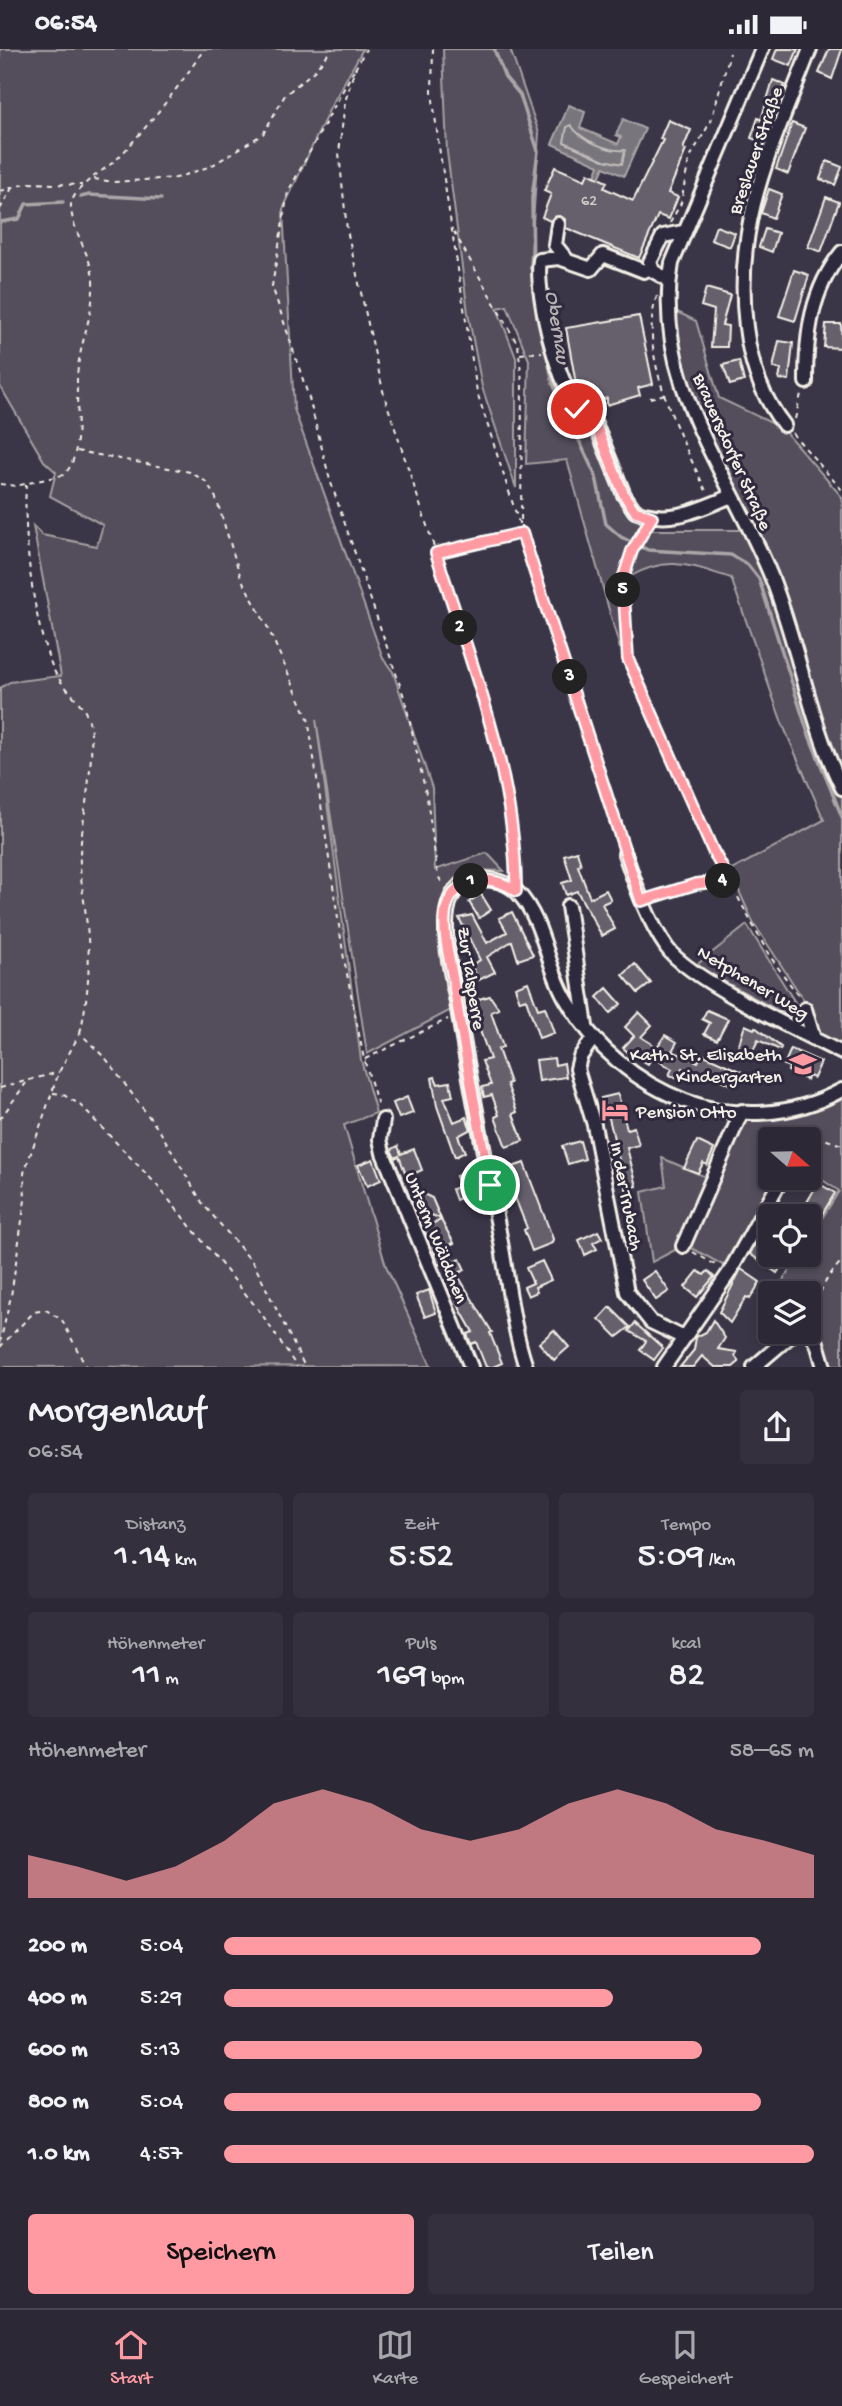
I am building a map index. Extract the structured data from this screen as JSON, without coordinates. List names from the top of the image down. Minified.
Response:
{"streets":{"street":["Breslauer Straße","Brauersdorfer Straße","Zur Talsperre","Netphener Weg","In der Trubach","Unterm Wäldchen"]},"water":["Obernau"],"places":{"school or university":["Kath. St. Elisabeth Kindergarten"],"hotel":["Pension Otto"]},"house_numbers":["62"],"north":"right","page":{"status":"06:54","pins":["5","2","3","1","4"],"heading":["Morgenlauf","06:54"],"stats":[["Distanz","1.14 km"],["Zeit","5:52"],["Tempo","5:09 /km"],["Höhenmeter","11 m"],["Puls","169 bpm"],["kcal","82"]],"chart":["Höhenmeter","58–65 m"],"list":[{"name":"200 m","note":"5:04"},{"name":"400 m","note":"5:29"},{"name":"600 m","note":"5:13"},{"name":"800 m","note":"5:04"},{"name":"1.0 km","note":"4:57"}],"buttons":["Speichern","Teilen"],"tabs":["Start","Karte","Gespeichert"]}}
